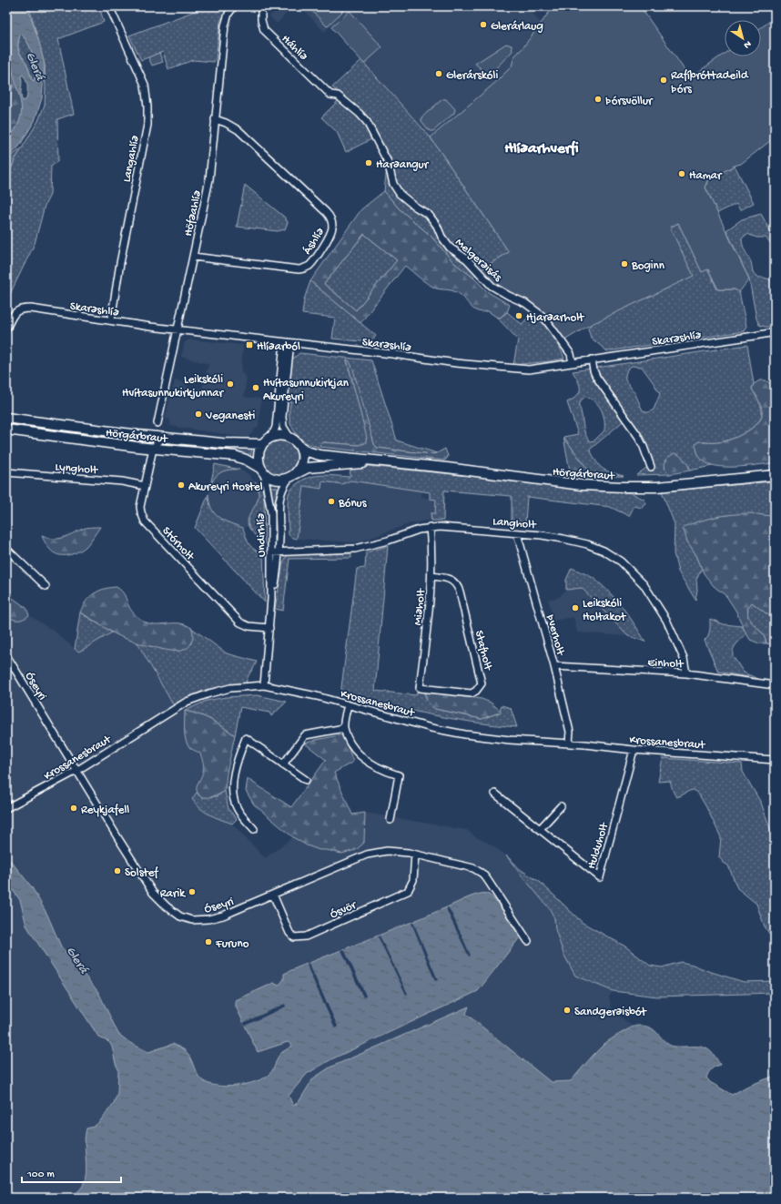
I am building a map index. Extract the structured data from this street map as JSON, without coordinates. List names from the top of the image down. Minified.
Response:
{"streets":{"highway":["Hörgárbraut"],"street":["Háhlíð","Langahlíð","Höfðahlíð","Áshlíð","Melgerðisás","Skarðshlíð","Lyngholt","Langholt","Undirhlíð","Stórholt","Miðholt","Þverholt","Stafholt","Einholt","Óseyri","Krossanesbraut","Hulduholt","Ósvör"]},"crossings":[["Háhlíð","Melgerðisás"],["Langahlíð","Skarðshlíð"],["Höfðahlíð","Áshlíð"],["Höfðahlíð","Skarðshlíð"],["Melgerðisás","Skarðshlíð"],["Hörgárbraut","Undirhlíð"],["Hörgárbraut","Stórholt"],["Lyngholt","Stórholt"],["Langholt","Undirhlíð"],["Langholt","Miðholt"],["Langholt","Þverholt"],["Langholt","Einholt"],["Undirhlíð","Stórholt"],["Undirhlíð","Krossanesbraut"],["Miðholt","Stafholt"],["Þverholt","Einholt"],["Þverholt","Krossanesbraut"],["Óseyri","Krossanesbraut"],["Óseyri","Ósvör"],["Krossanesbraut","Hulduholt"]],"districts":["Hlíðarhverfi"],"water":["Glerá"],"places":{"other":["Glerárlaug","Glerárskóli","Rafíþróttadeild Þórs","Þórsvöllur","Harðangur","Hamar","Boginn","Hjarðarholt","Leikskóli Hvítasunnukirkjunnar","Hvítasunnukirkjan Akureyri","Veganesti","Akureyri Hostel","Bónus","Leikskóli Holtakot","Reykjafell","Solstef","Rarik","Furuno","Sandgerðisbót"],"transit":["Hlíðarból"]},"scale_bar":"100 m","north":"bottom right"}
